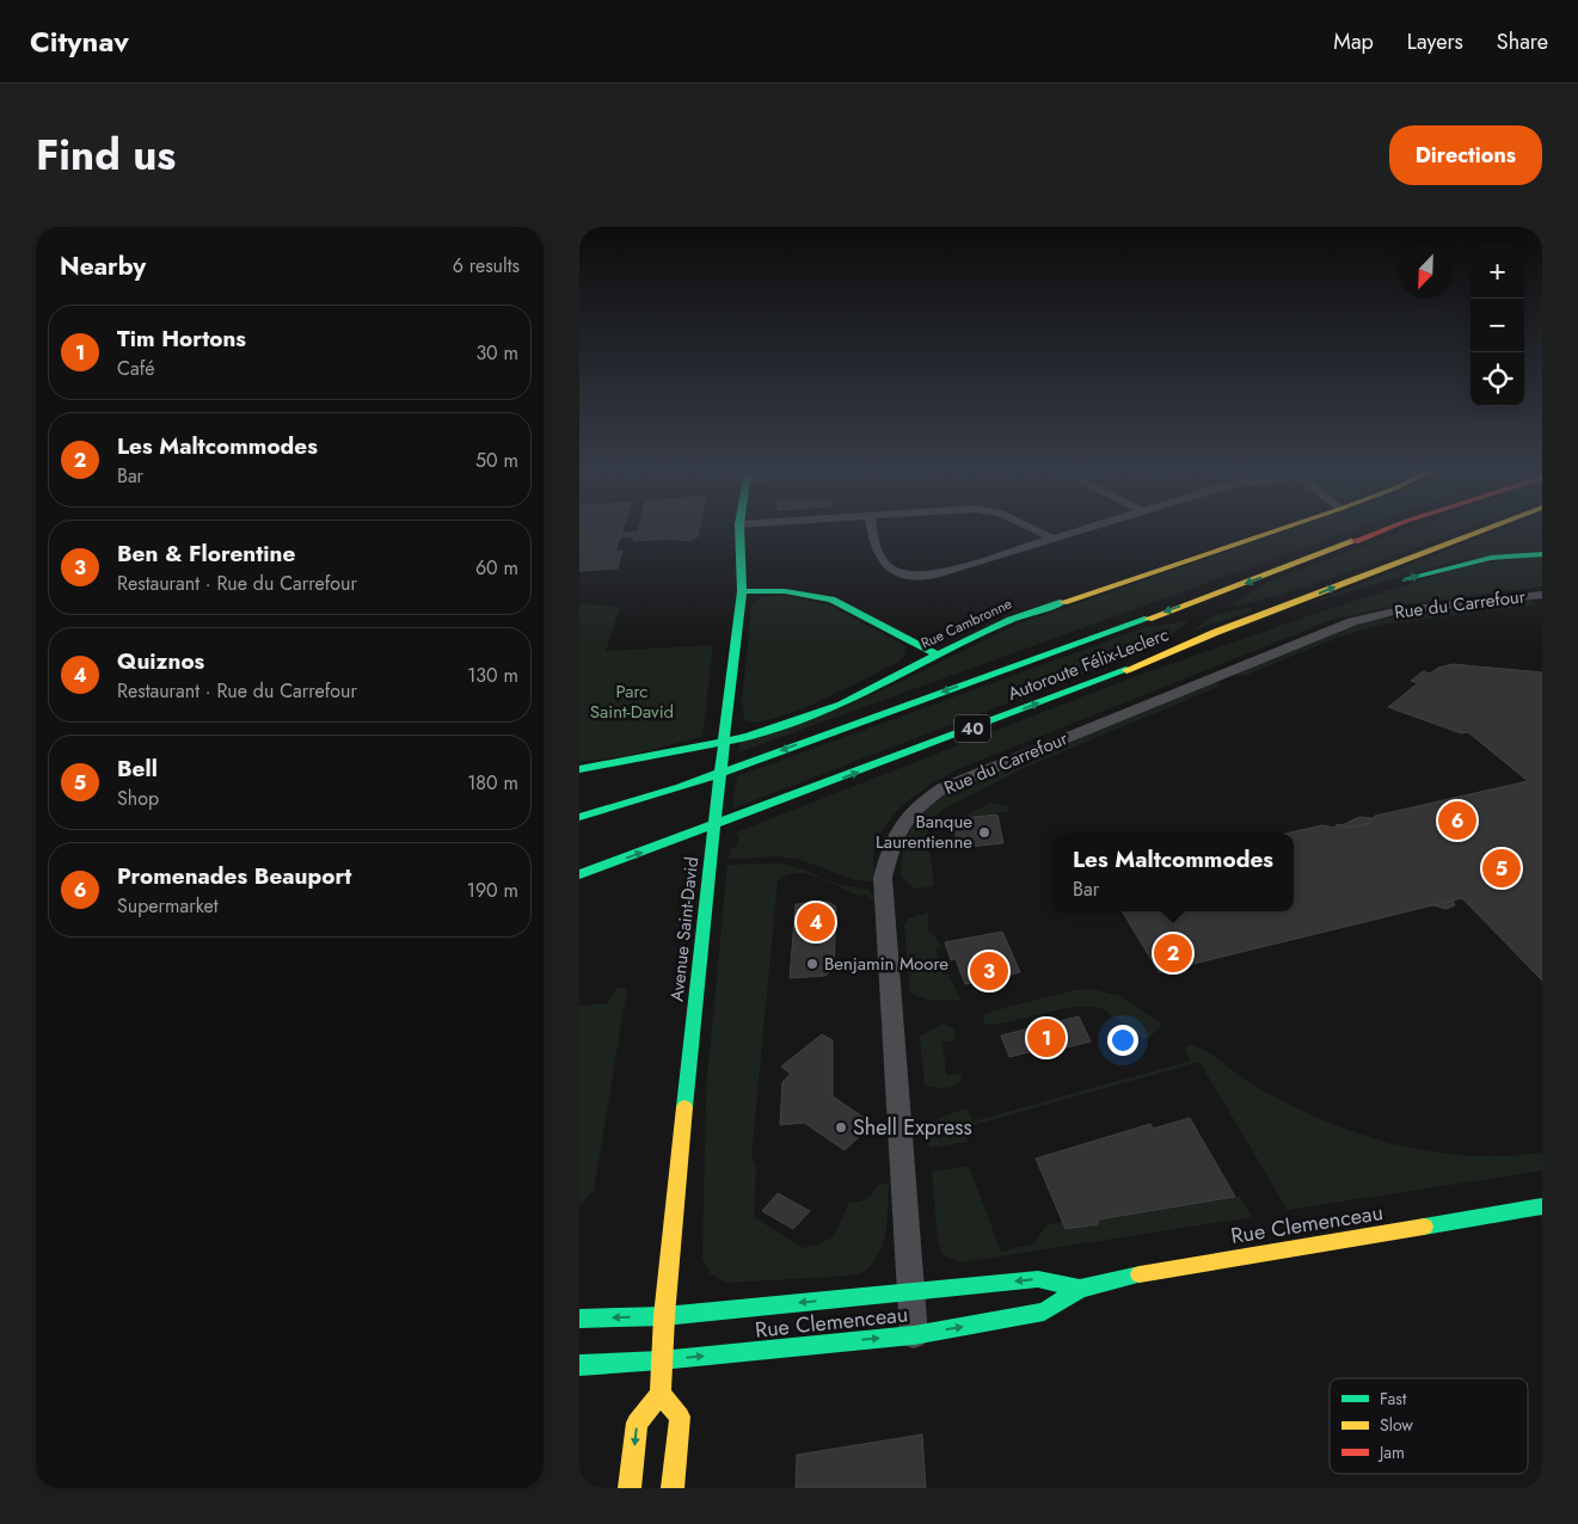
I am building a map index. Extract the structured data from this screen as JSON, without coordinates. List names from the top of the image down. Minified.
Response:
{"streets":{"main road":["Rue Cambronne","Autoroute Félix-Leclerc","40","Avenue Saint-David","Rue Clemenceau"],"street":["Rue du Carrefour"]},"crossings":[["Rue du Carrefour","Rue Clemenceau"],["Avenue Saint-David","Rue Clemenceau"]],"parks":["Parc Saint-David"],"places":["Banque Laurentienne","Benjamin Moore","Shell Express"],"legend":["Fast","Slow","Jam"],"north":"bottom left","page":{"header":"Citynav","nav":["Map","Layers","Share"],"title":"Find us","buttons":"Directions","heading":["Nearby","6 results"],"map_buttons":["+","−"],"list":[{"mark":"1","name":"Tim Hortons","note":"Café","value":"30 m"},{"mark":"2","name":"Les Maltcommodes","note":"Bar","value":"50 m"},{"mark":"3","name":"Ben & Florentine","note":"Restaurant · Rue du Carrefour","value":"60 m"},{"mark":"4","name":"Quiznos","note":"Restaurant · Rue du Carrefour","value":"130 m"},{"mark":"5","name":"Bell","note":"Shop","value":"180 m"},{"mark":"6","name":"Promenades Beauport","note":"Supermarket","value":"190 m"}],"pins":["6","5","4","2","3","1"],"popup":["Les Maltcommodes","Bar"]}}
